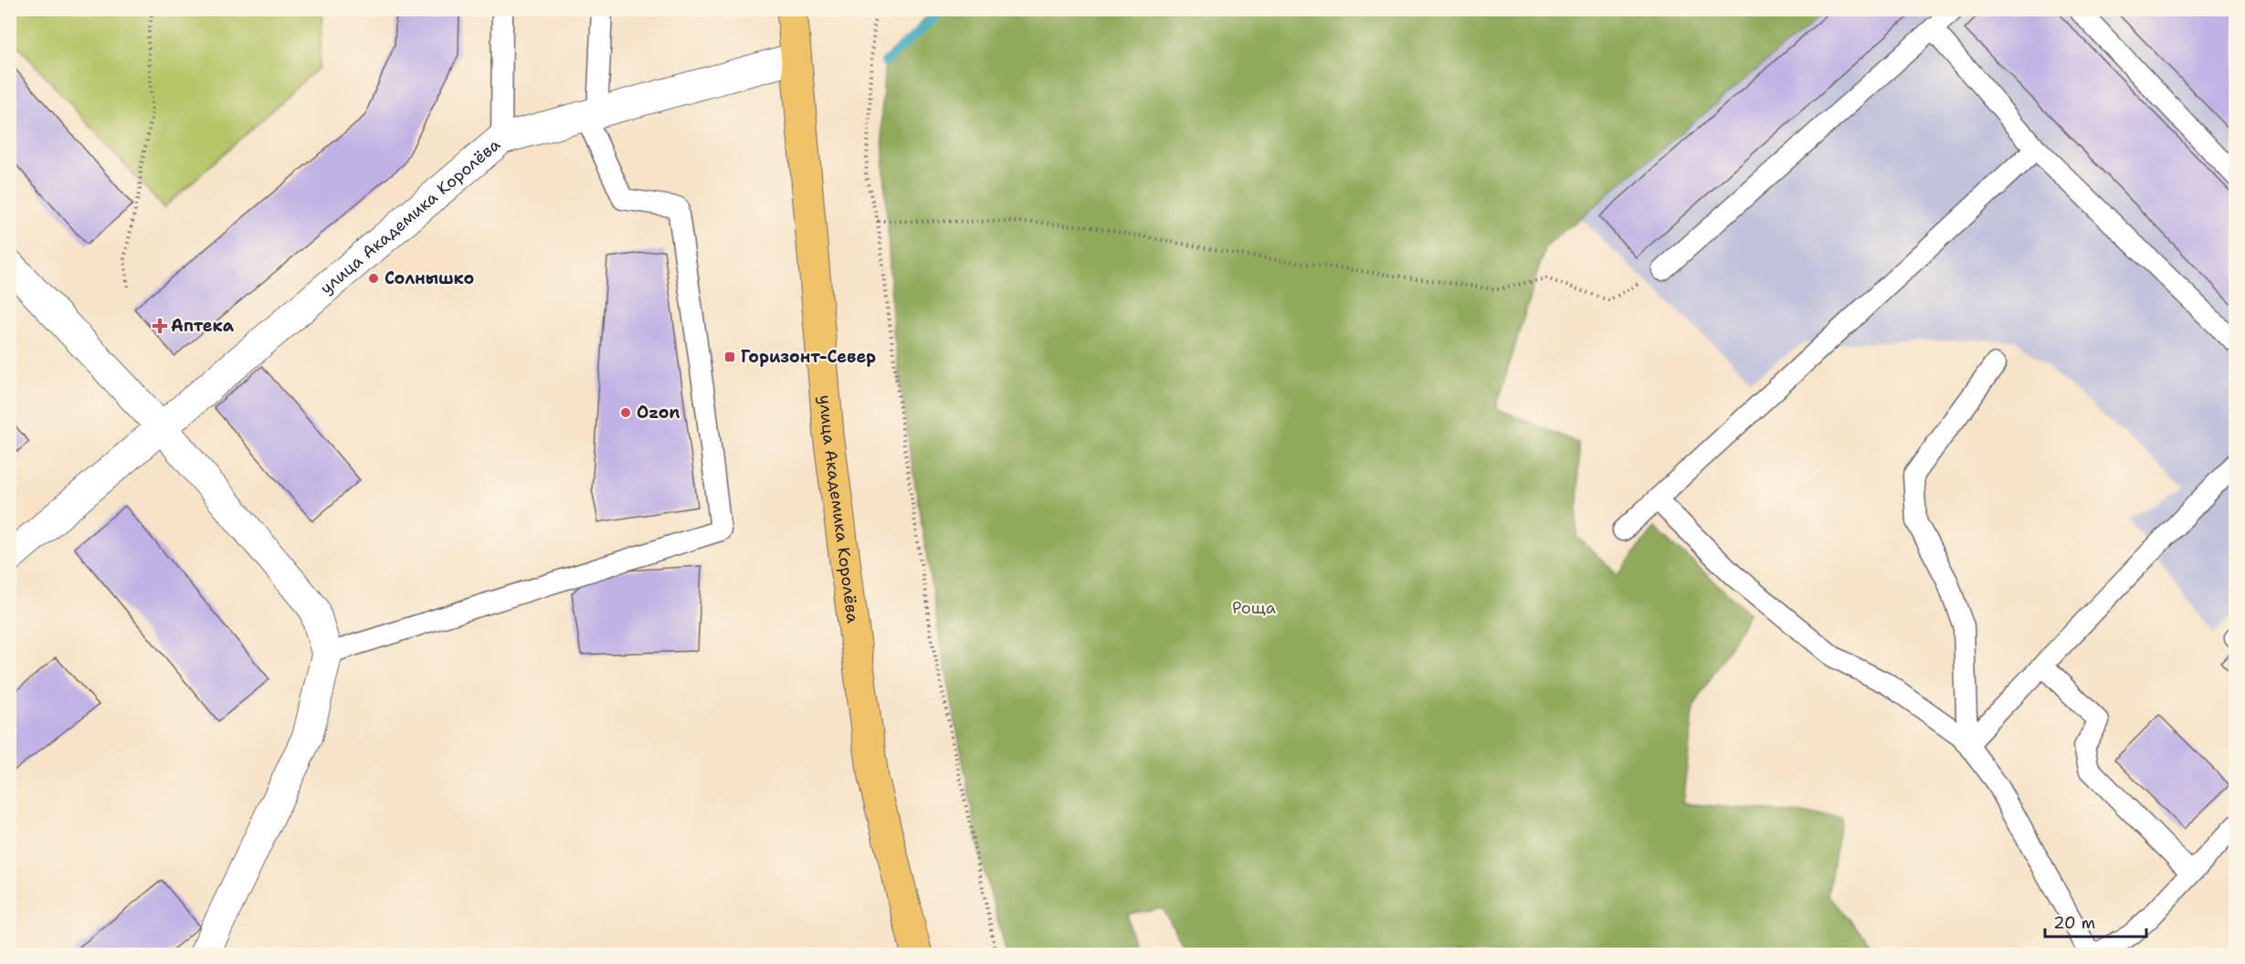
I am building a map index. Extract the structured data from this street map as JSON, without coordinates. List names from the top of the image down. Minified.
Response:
{"streets":{"main road":["улица Академика Королёва"]},"parks":["Роща"],"places":{"other":["Солнышко","Ozon"],"health":["Аптека"],"transit":["Горизонт-Север"]},"scale_bar":"20 m"}
